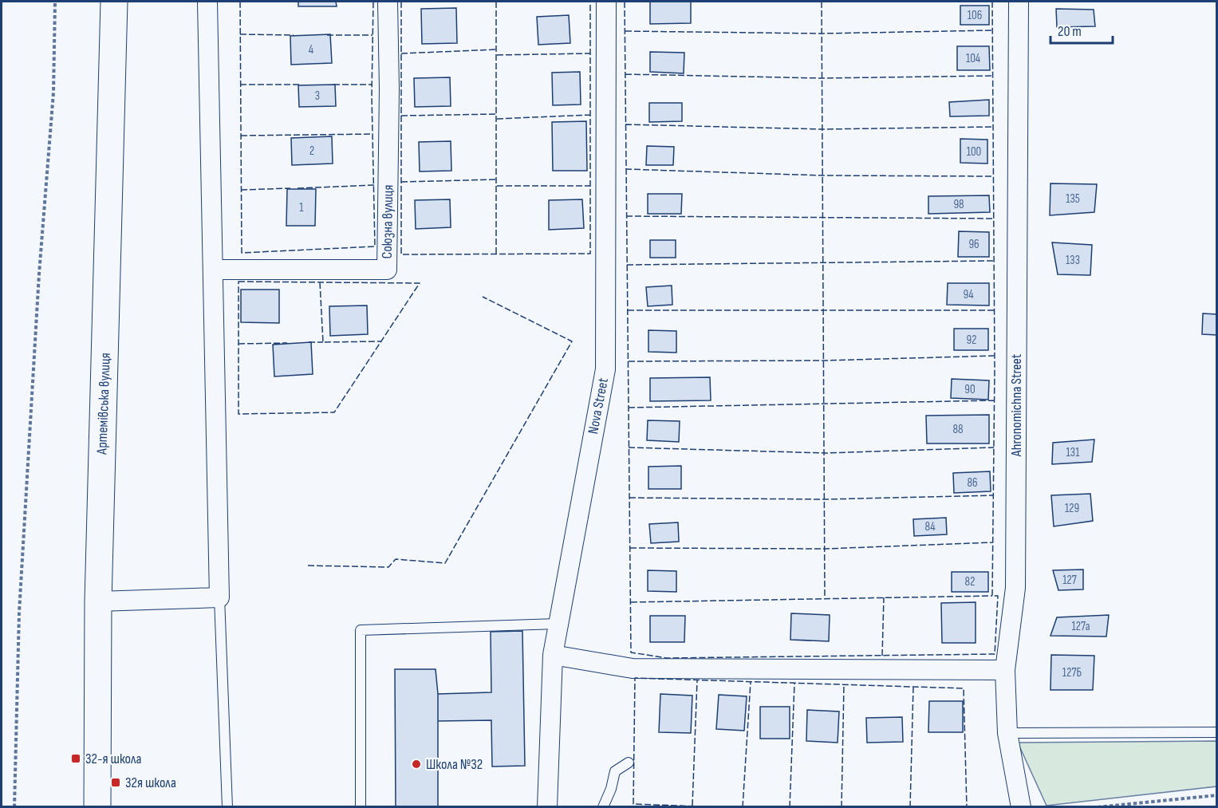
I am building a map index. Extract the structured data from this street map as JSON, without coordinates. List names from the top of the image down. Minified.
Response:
{"streets":{"highway":["Артемівська вулиця"],"street":["Союзна вулиця","Ahronomichna Street","Nova Street"]},"places":{"transit":["32-я школа","32я школа"],"other":["Школа №32"]},"house_numbers":["106","4","104","3","2","100","135","98","1","96","133","94","92","90","88","131","86","129","84","127","82","127а","127Б"],"scale_bar":"20 m"}
